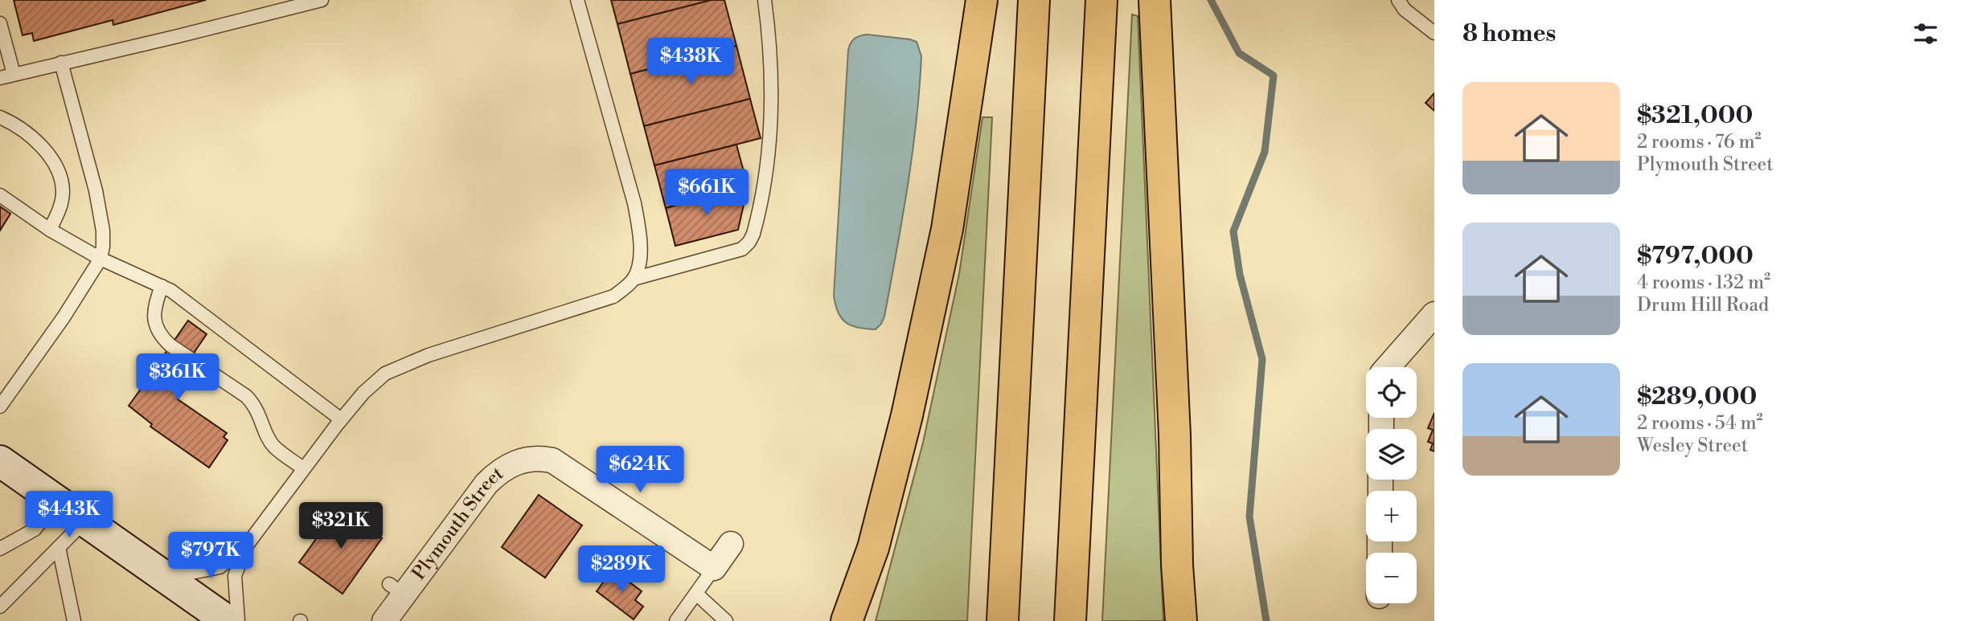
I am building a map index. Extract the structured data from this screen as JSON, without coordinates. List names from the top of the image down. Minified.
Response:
{"streets":{"street":["Plymouth Street"]},"page":{"heading":"8 homes","price":["$438K","$661K","$361K","$624K","$443K","$321K","$797K","$289K"],"list":[{"name":"$321,000","note":"2 rooms · 76 m² · Plymouth Street"},{"name":"$797,000","note":"4 rooms · 132 m² · Drum Hill Road"},{"name":"$289,000","note":"2 rooms · 54 m² · Wesley Street"}],"map_buttons":["+","−"]}}
